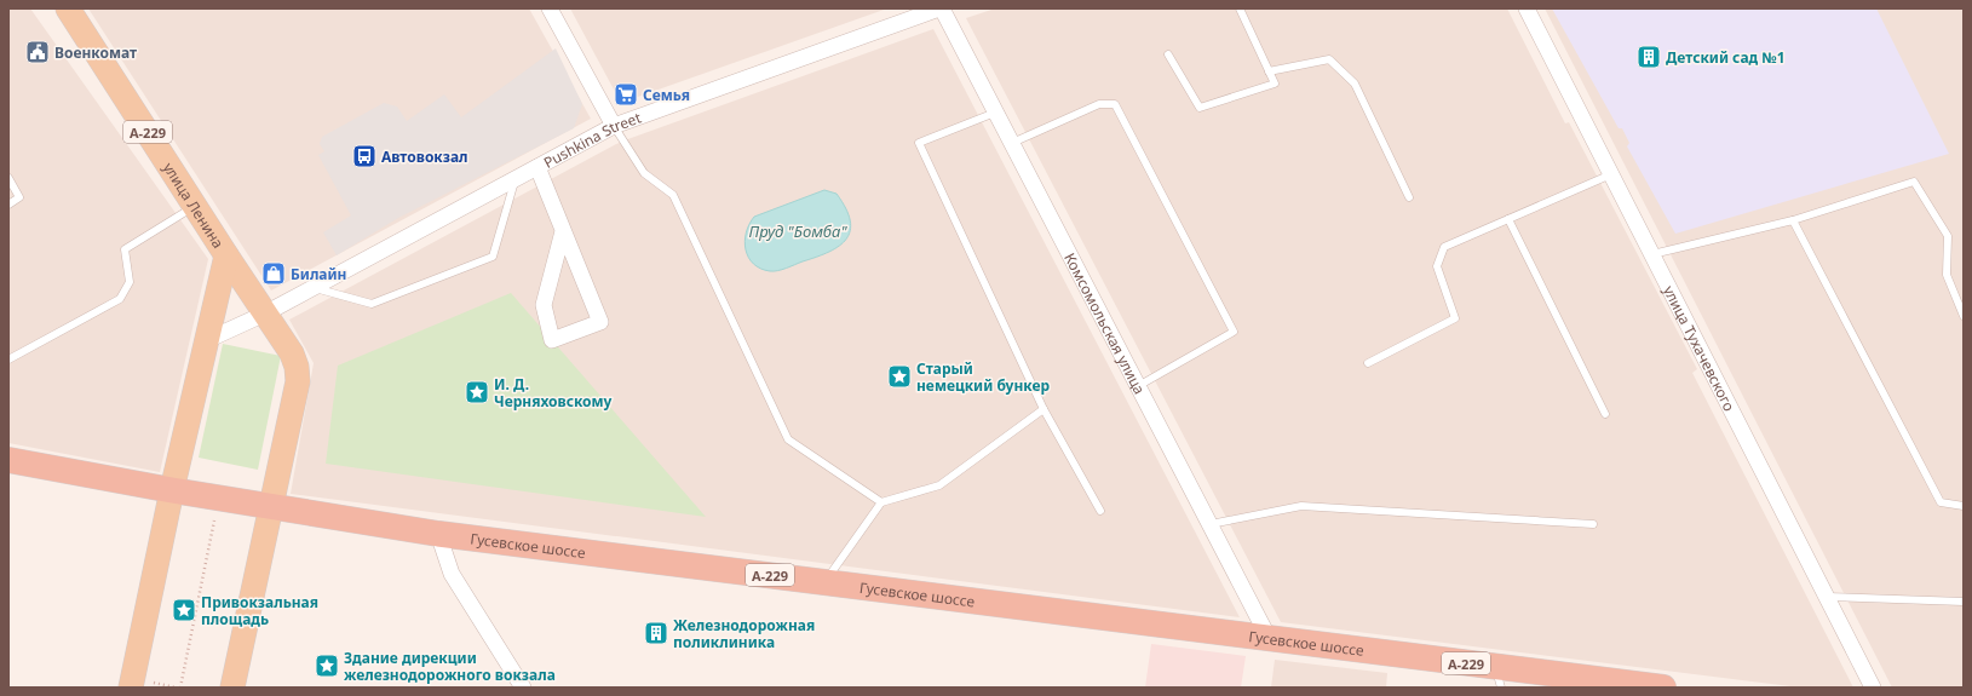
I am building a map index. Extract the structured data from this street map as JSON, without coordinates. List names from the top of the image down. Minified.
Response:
{"streets":{"highway":["А-229","Гусевское шоссе"],"main road":["улица Ленина"],"street":["Pushkina Street","Комсомольская улица","улица Тухачевского"]},"crossings":[["Pushkina Street","улица Ленина"],["Pushkina Street","Комсомольская улица"],["улица Ленина","Гусевское шоссе"],["Комсомольская улица","Гусевское шоссе"]],"water":["Пруд \"Бомба\""],"places":{"public building":["Военкомат"],"building":["Детский сад №1","Железнодорожная поликлиника"],"supermarket":["Семья"],"bus stop":["Автовокзал"],"shop":["Билайн"],"place":["Старый немецкий бункер","И. Д. Черняховскому","Привокзальная площадь","Здание дирекции железнодорожного вокзала"]}}
